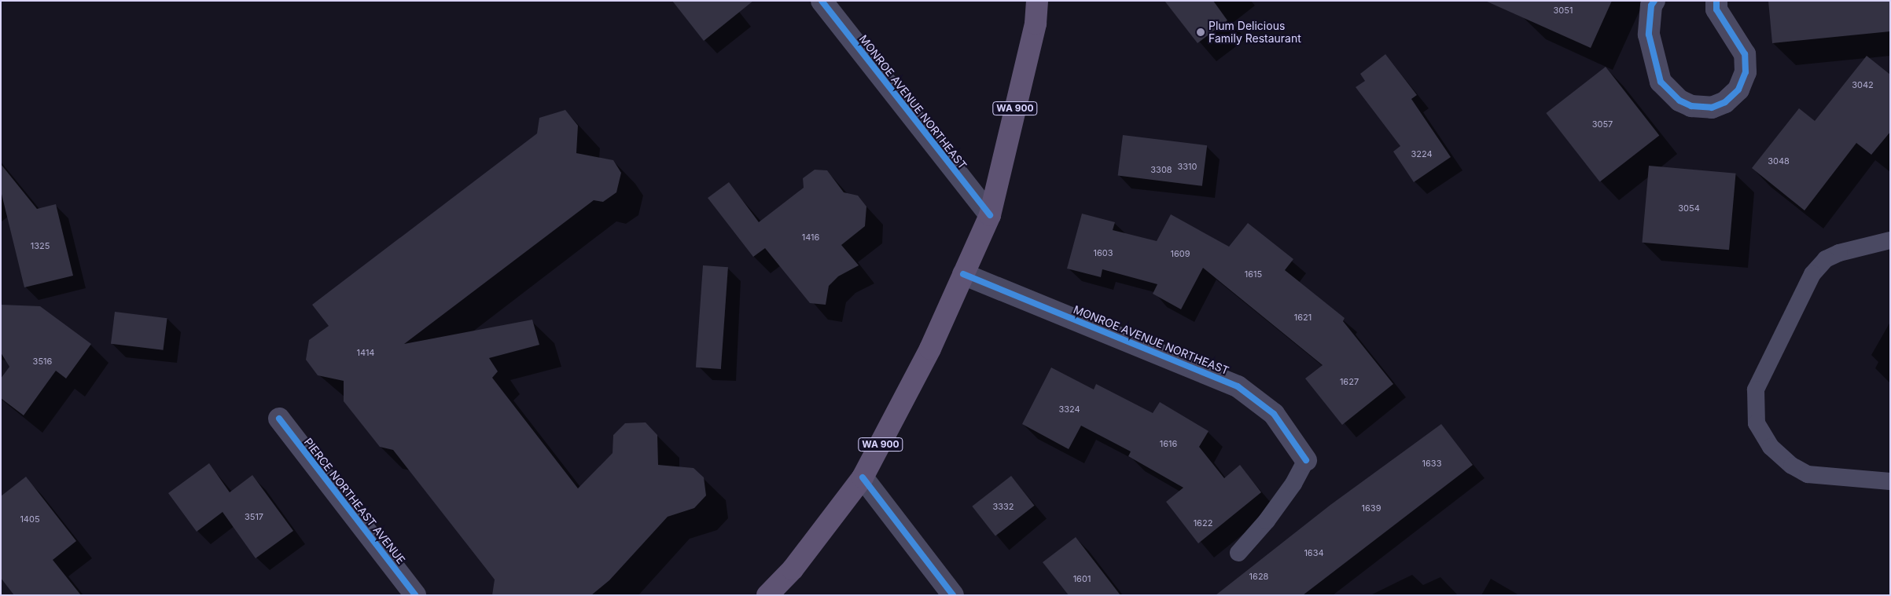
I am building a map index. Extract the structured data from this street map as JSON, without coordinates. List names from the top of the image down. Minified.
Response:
{"streets":{"main road":["WA 900"],"street":["MONROE AVENUE NORTHEAST","PIERCE NORTHEAST AVENUE"]},"crossings":[["MONROE AVENUE NORTHEAST","WA 900"]],"places":["Plum Delicious Family Restaurant"],"house_numbers":["3051","3042","3057","3224","3048","3310","3308","3054","1416","1325","1603","1609","1615","1621","1414","3516","1627","3324","1616","1633","3332","1639","3517","1405","1622","1634","1628","1601"]}
